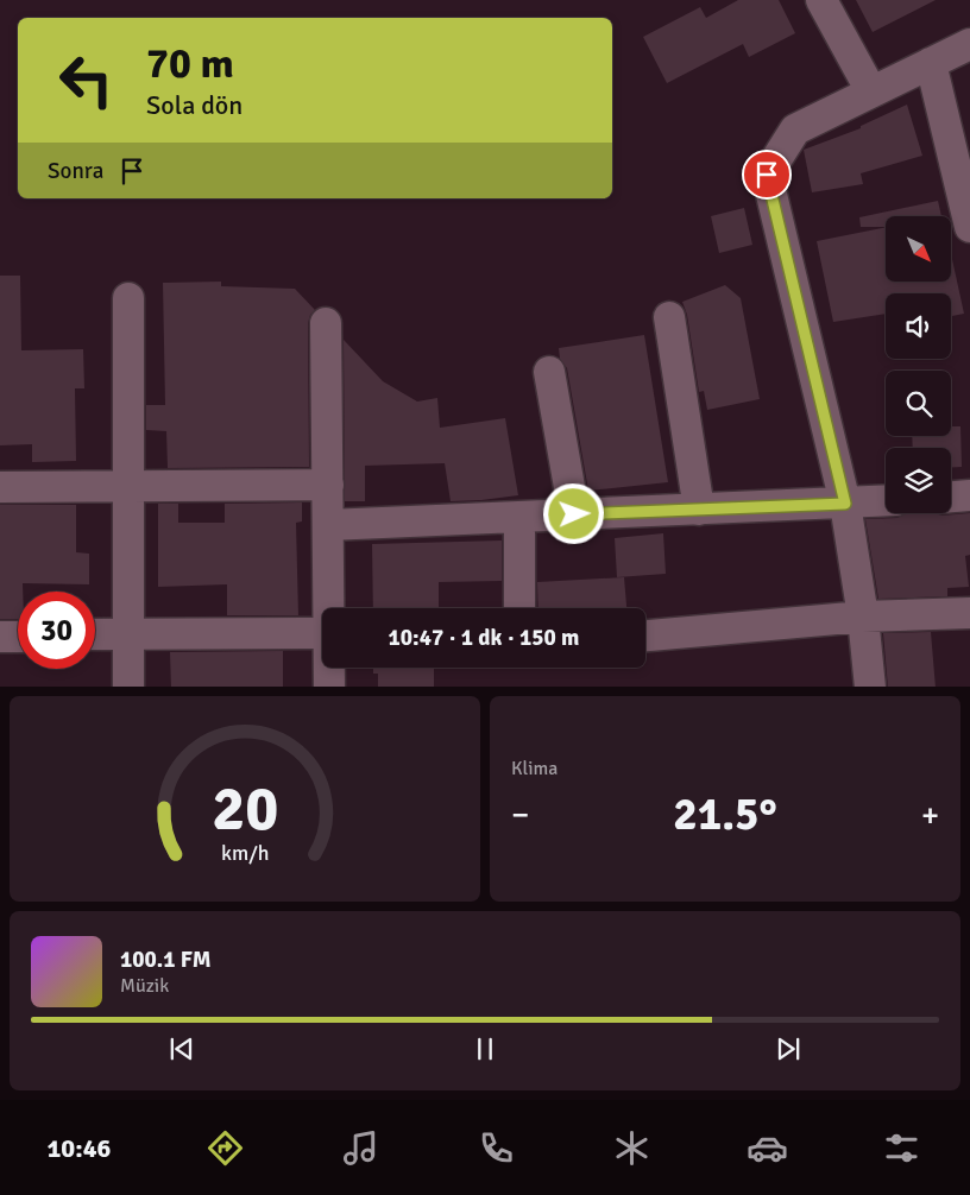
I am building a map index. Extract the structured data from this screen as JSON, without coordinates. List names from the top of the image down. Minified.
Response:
{"north":"bottom right","page":{"turn":["70 m","Sola dön"],"then":"Sonra","limit":"30","trip":"10:47 · 1 dk · 150 m","tile":"Klima","heat":["−","21.5°","+"],"song":["100.1 FM","Müzik"],"tabs":"10:46","gauge":["20","km/h"]}}
